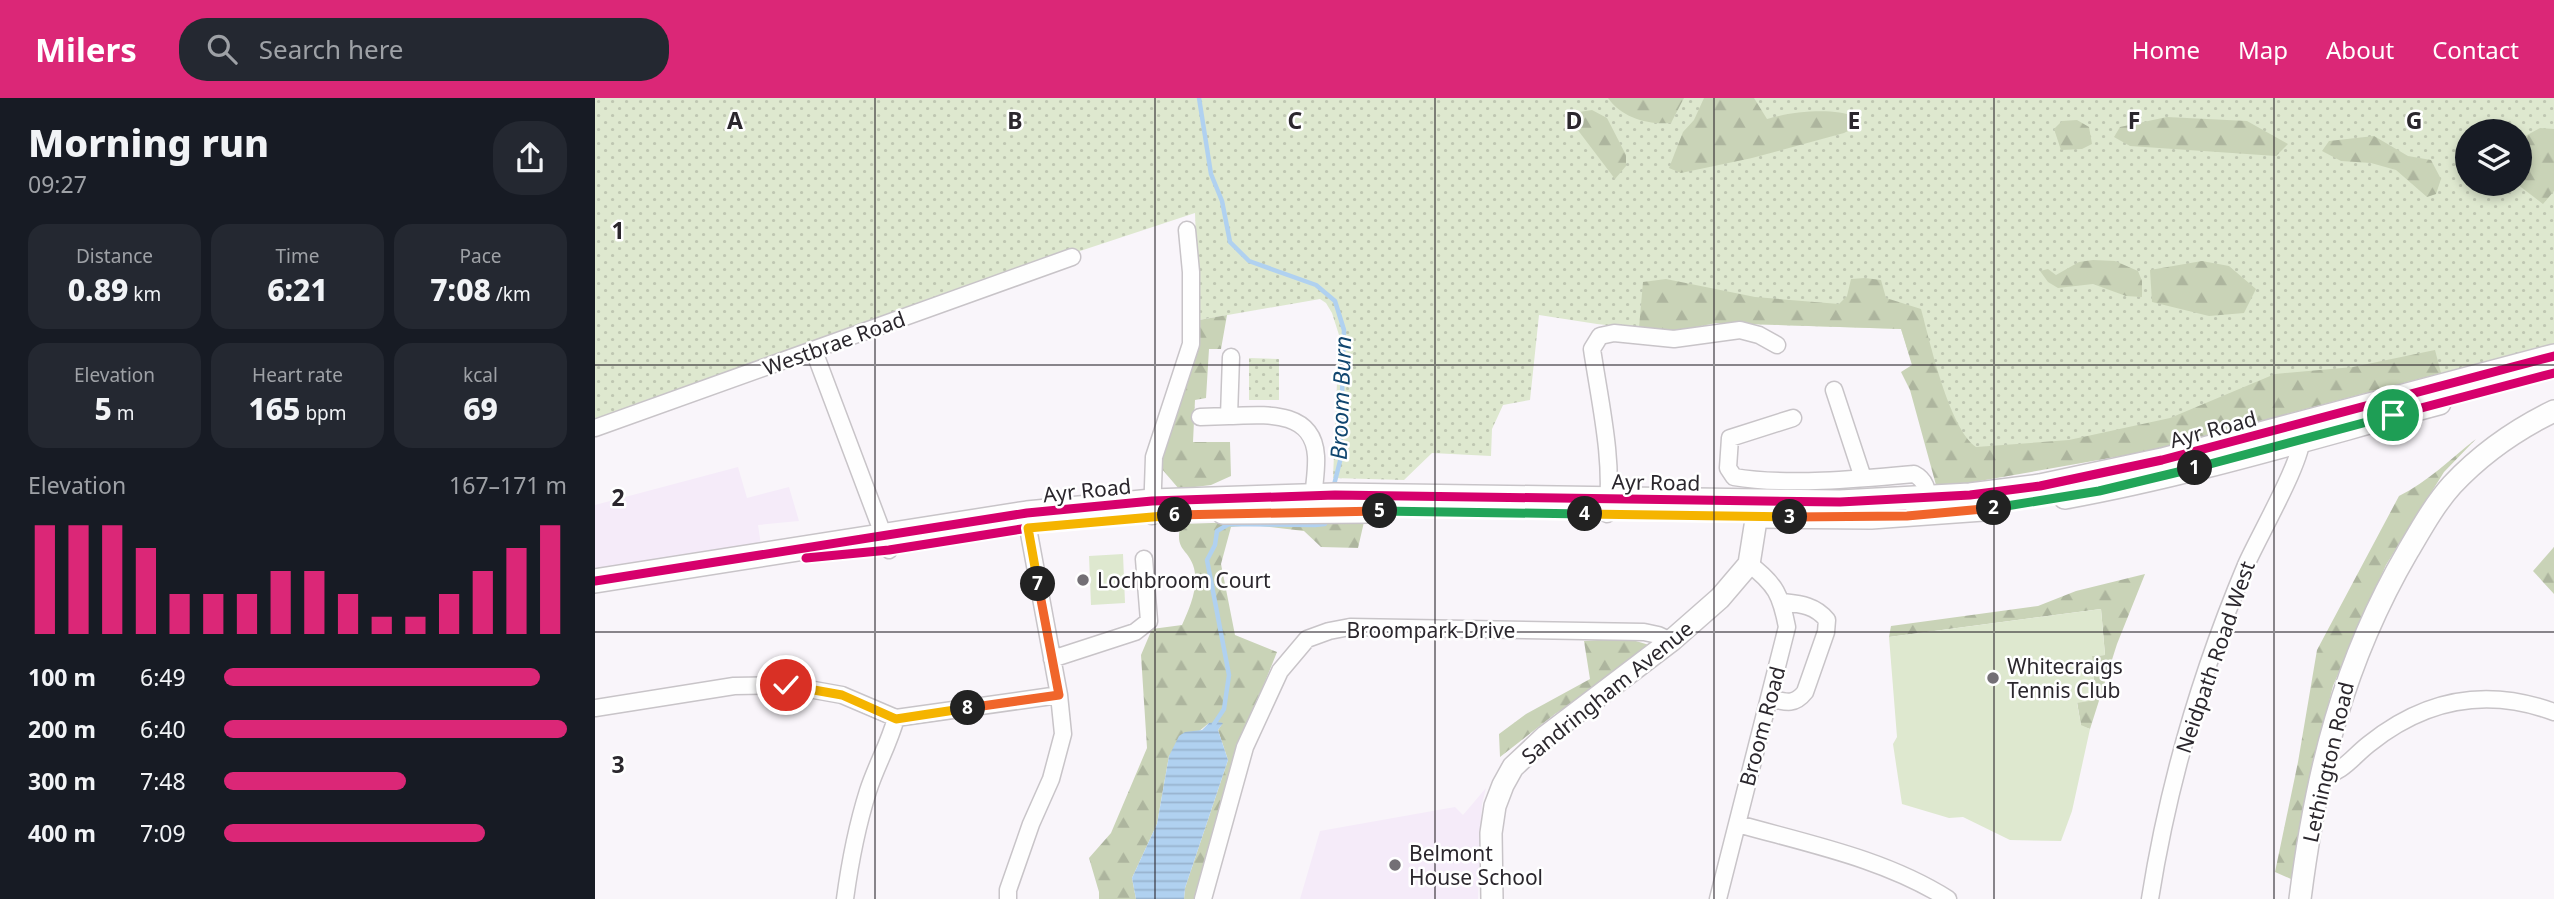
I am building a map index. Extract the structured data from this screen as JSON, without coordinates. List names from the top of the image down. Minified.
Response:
{"streets":{"main road":["Ayr Road"],"street":["Westbrae Road","Broompark Drive","Neidpath Road West","Sandringham Avenue","Broom Road","Lethington Road"]},"crossings":[["Ayr Road","Neidpath Road West"],["Broompark Drive","Sandringham Avenue"]],"water":["Broom Burn"],"places":["Lochbroom Court","Whitecraigs Tennis Club","Belmont House School"],"page":{"header":"Milers","search":"Search here","nav":["Home","Map","About","Contact"],"heading":["Morning run","09:27"],"stats":[["Distance","0.89 km"],["Time","6:21"],["Pace","7:08 /km"],["Elevation","5 m"],["Heart rate","165 bpm"],["kcal","69"]],"pins":["1","2","5","4","6","3","7","8"],"chart":["Elevation","167–171 m"],"list":[{"name":"100 m","note":"6:49"},{"name":"200 m","note":"6:40"},{"name":"300 m","note":"7:48"},{"name":"400 m","note":"7:09"}]},"grid":{"columns":["A","B","C","D","E","F","G"],"rows":["1","2","3"]}}
